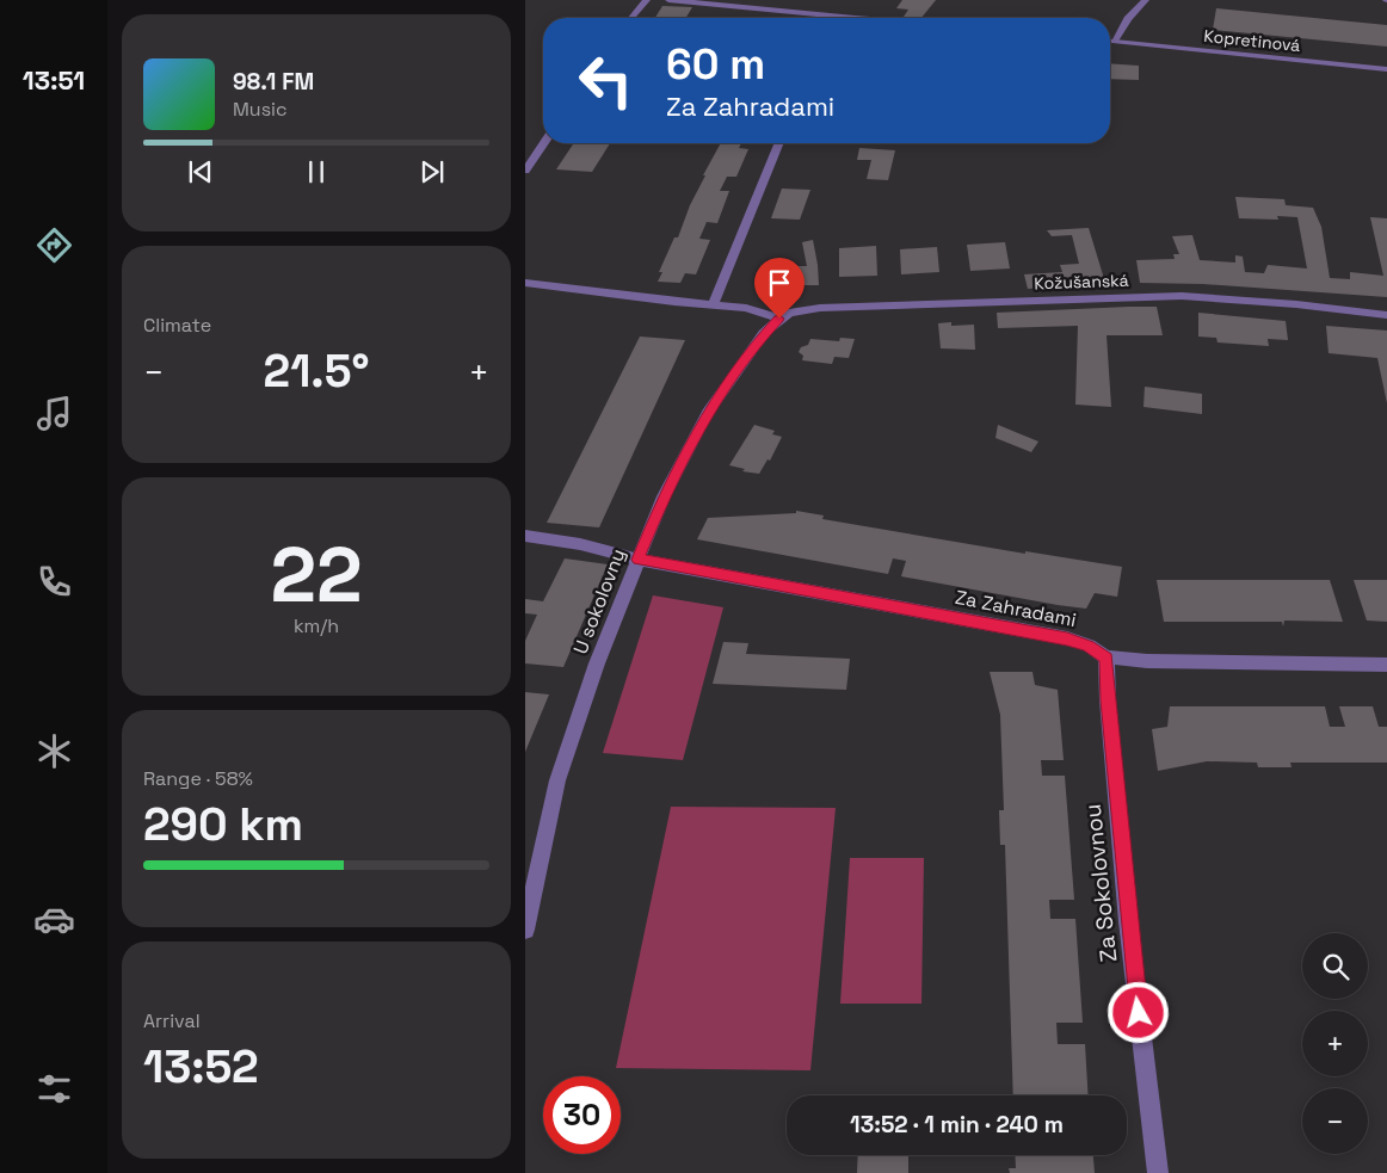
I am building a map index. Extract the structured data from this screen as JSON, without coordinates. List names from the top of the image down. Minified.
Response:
{"streets":{"street":["Kopretinová","Kožušanská","U sokolovny","Za Zahradami","Za Sokolovnou"]},"crossings":[["Kožušanská","U sokolovny"],["U sokolovny","Za Zahradami"],["Za Zahradami","Za Sokolovnou"]],"page":{"tabs":"13:51","turn":["60 m","Za Zahradami"],"song":["98.1 FM","Music"],"tile":["Climate",["22","km/h"],["Range · 58%","290 km"],["Arrival","13:52"]],"heat":["−","21.5°","+"],"map_buttons":["+","−"],"limit":"30","trip":"13:52 · 1 min · 240 m"}}
